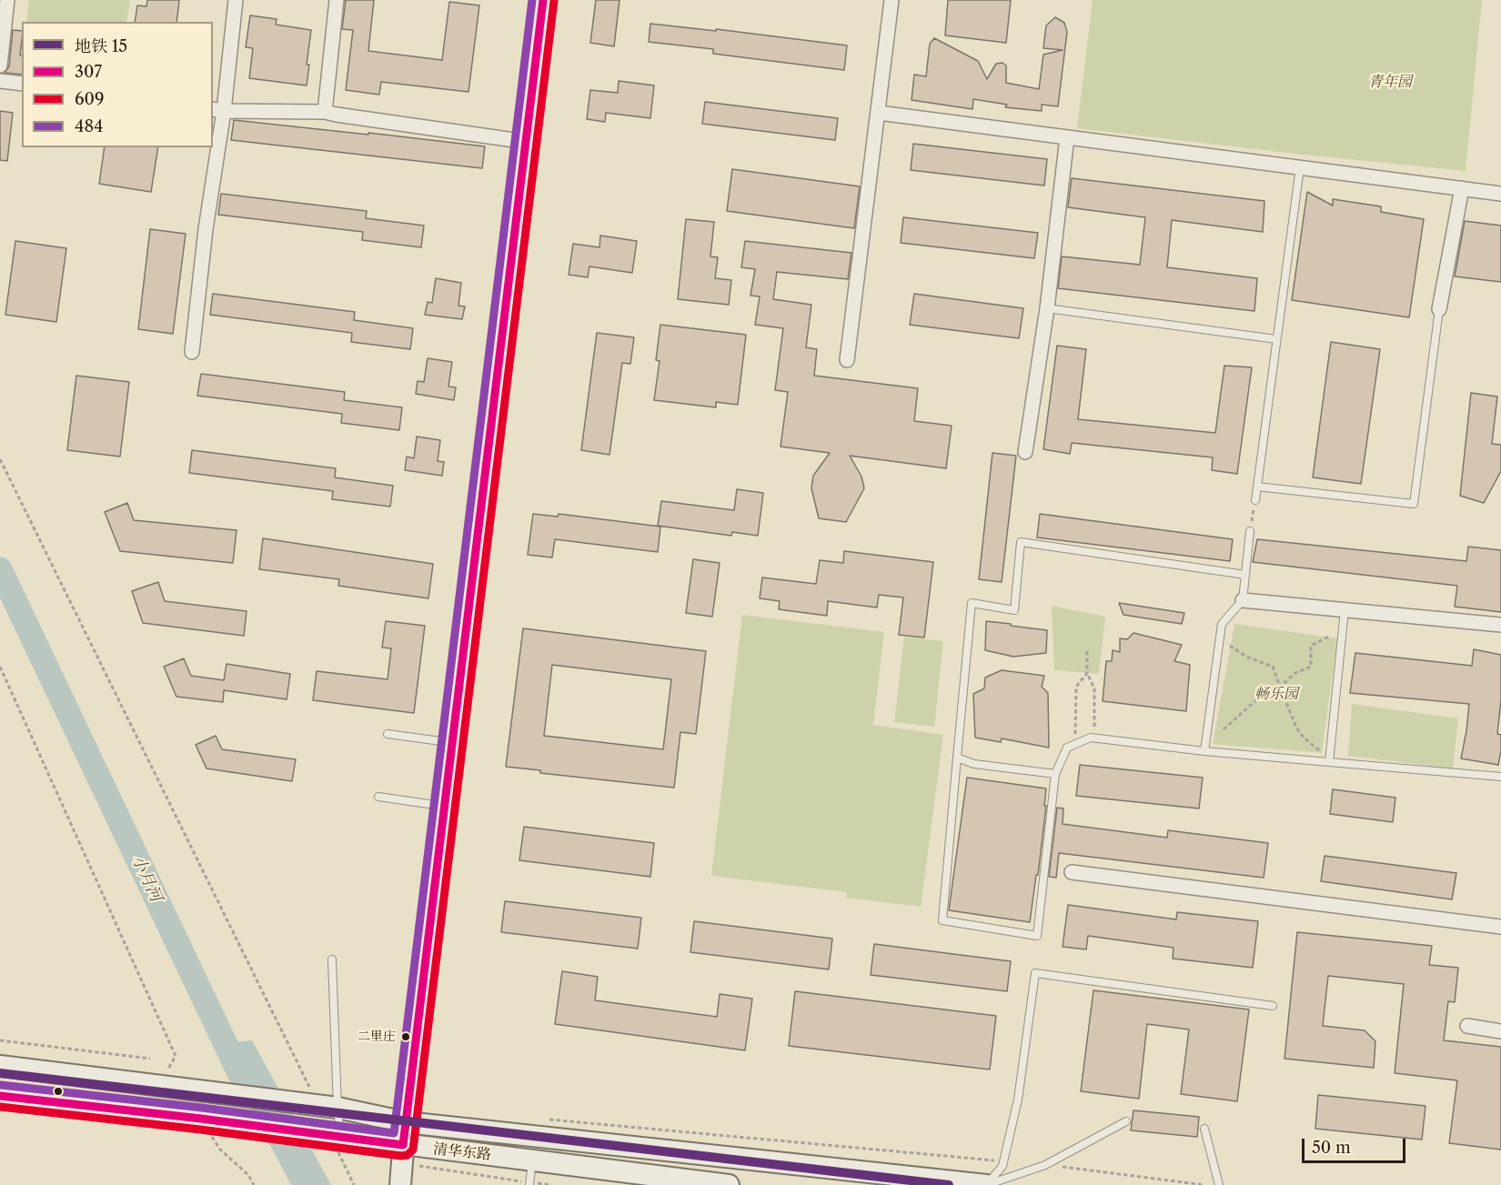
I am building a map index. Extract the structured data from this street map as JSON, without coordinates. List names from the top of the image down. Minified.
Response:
{"streets":{"main road":["清华东路"]},"water":["小月河"],"parks":["青年园","畅乐园"],"places":["二里庄"],"lines":["transit line 307","transit line 484","transit line 609","metro line 15"],"legend":["地铁 15","307","609","484"],"scale_bar":"50 m"}
